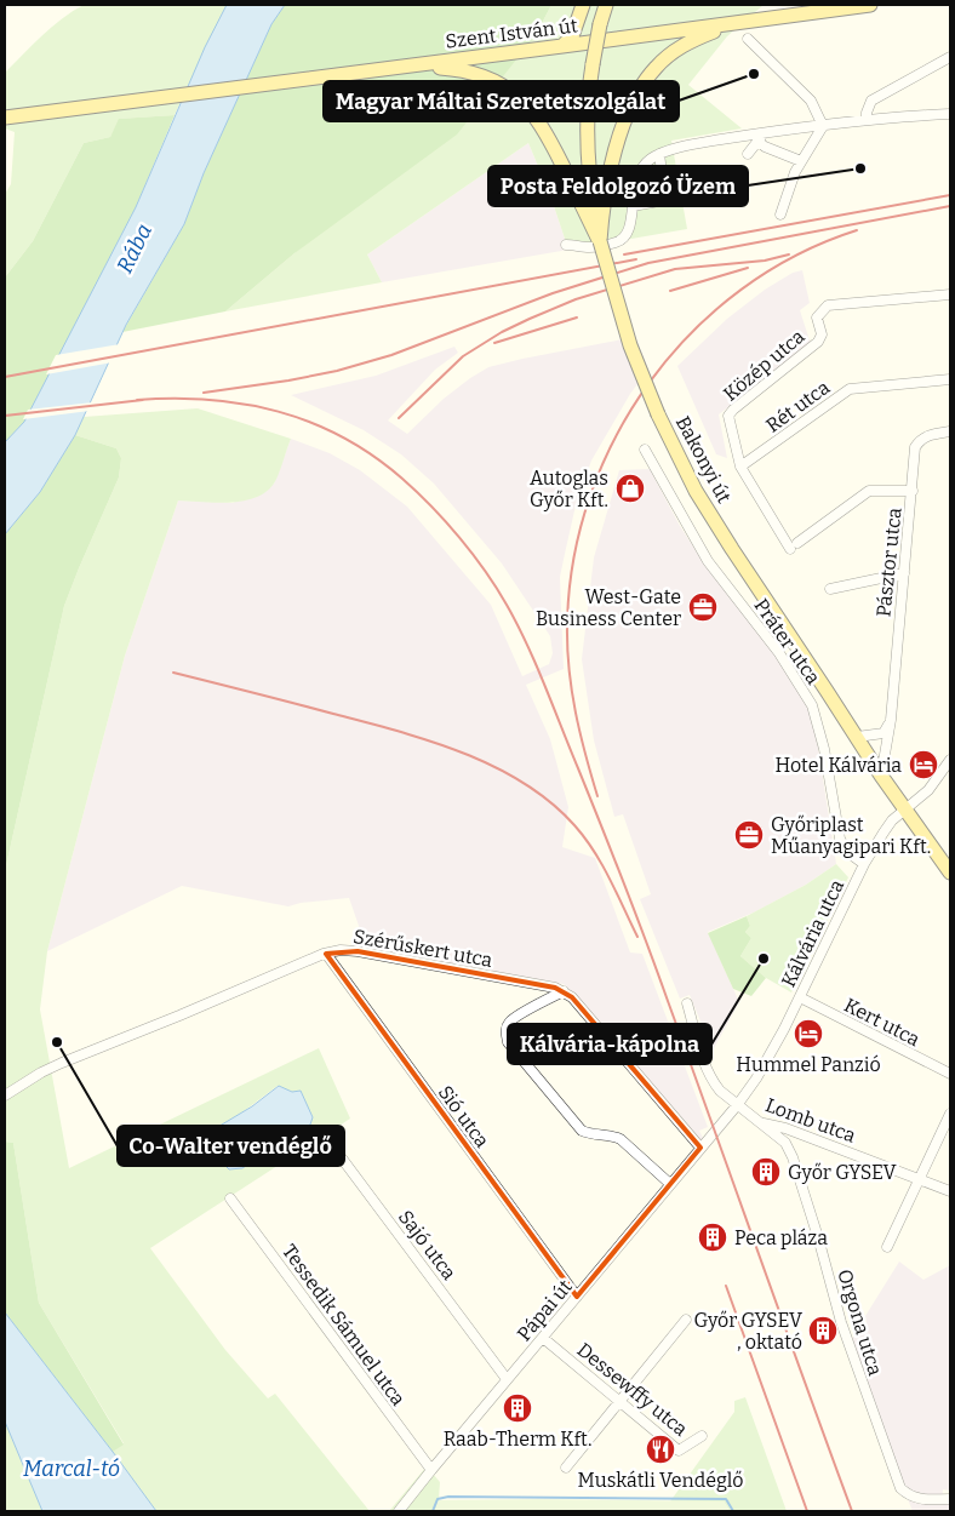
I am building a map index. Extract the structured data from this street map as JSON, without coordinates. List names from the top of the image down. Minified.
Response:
{"streets":{"main road":["Szent István út","Bakonyi út"],"street":["Közép utca","Rét utca","Pásztor utca","Práter utca","Kálvária utca","Szérűskert utca","Kert utca","Sió utca","Lomb utca","Sajó utca","Pápai út","Orgona utca","Tessedik Sámuel utca","Dessewffy utca"]},"crossings":[["Közép utca","Rét utca"],["Bakonyi út","Pásztor utca"],["Bakonyi út","Kálvária utca"],["Práter utca","Kálvária utca"],["Kálvária utca","Kert utca"],["Kálvária utca","Lomb utca"],["Kálvária utca","Pápai út"],["Szérűskert utca","Sió utca"],["Sió utca","Pápai út"],["Lomb utca","Orgona utca"],["Sajó utca","Pápai út"],["Pápai út","Tessedik Sámuel utca"],["Pápai út","Dessewffy utca"]],"water":["Rába","Marcal-tó"],"places":{"other":["Magyar Máltai Szeretetszolgálat","Posta Feldolgozó Üzem","Kálvária-kápolna","Co-Walter vendéglő"],"shop":["Autoglas Győr Kft."],"office":["West-Gate Business Center","Győriplast Műanyagipari Kft."],"hotel":["Hotel Kálvária","Hummel Panzió"],"building":["Győr GYSEV","Peca pláza","Győr GYSEV , oktató","Raab-Therm Kft."],"restaurant":["Muskátli Vendéglő"]}}
